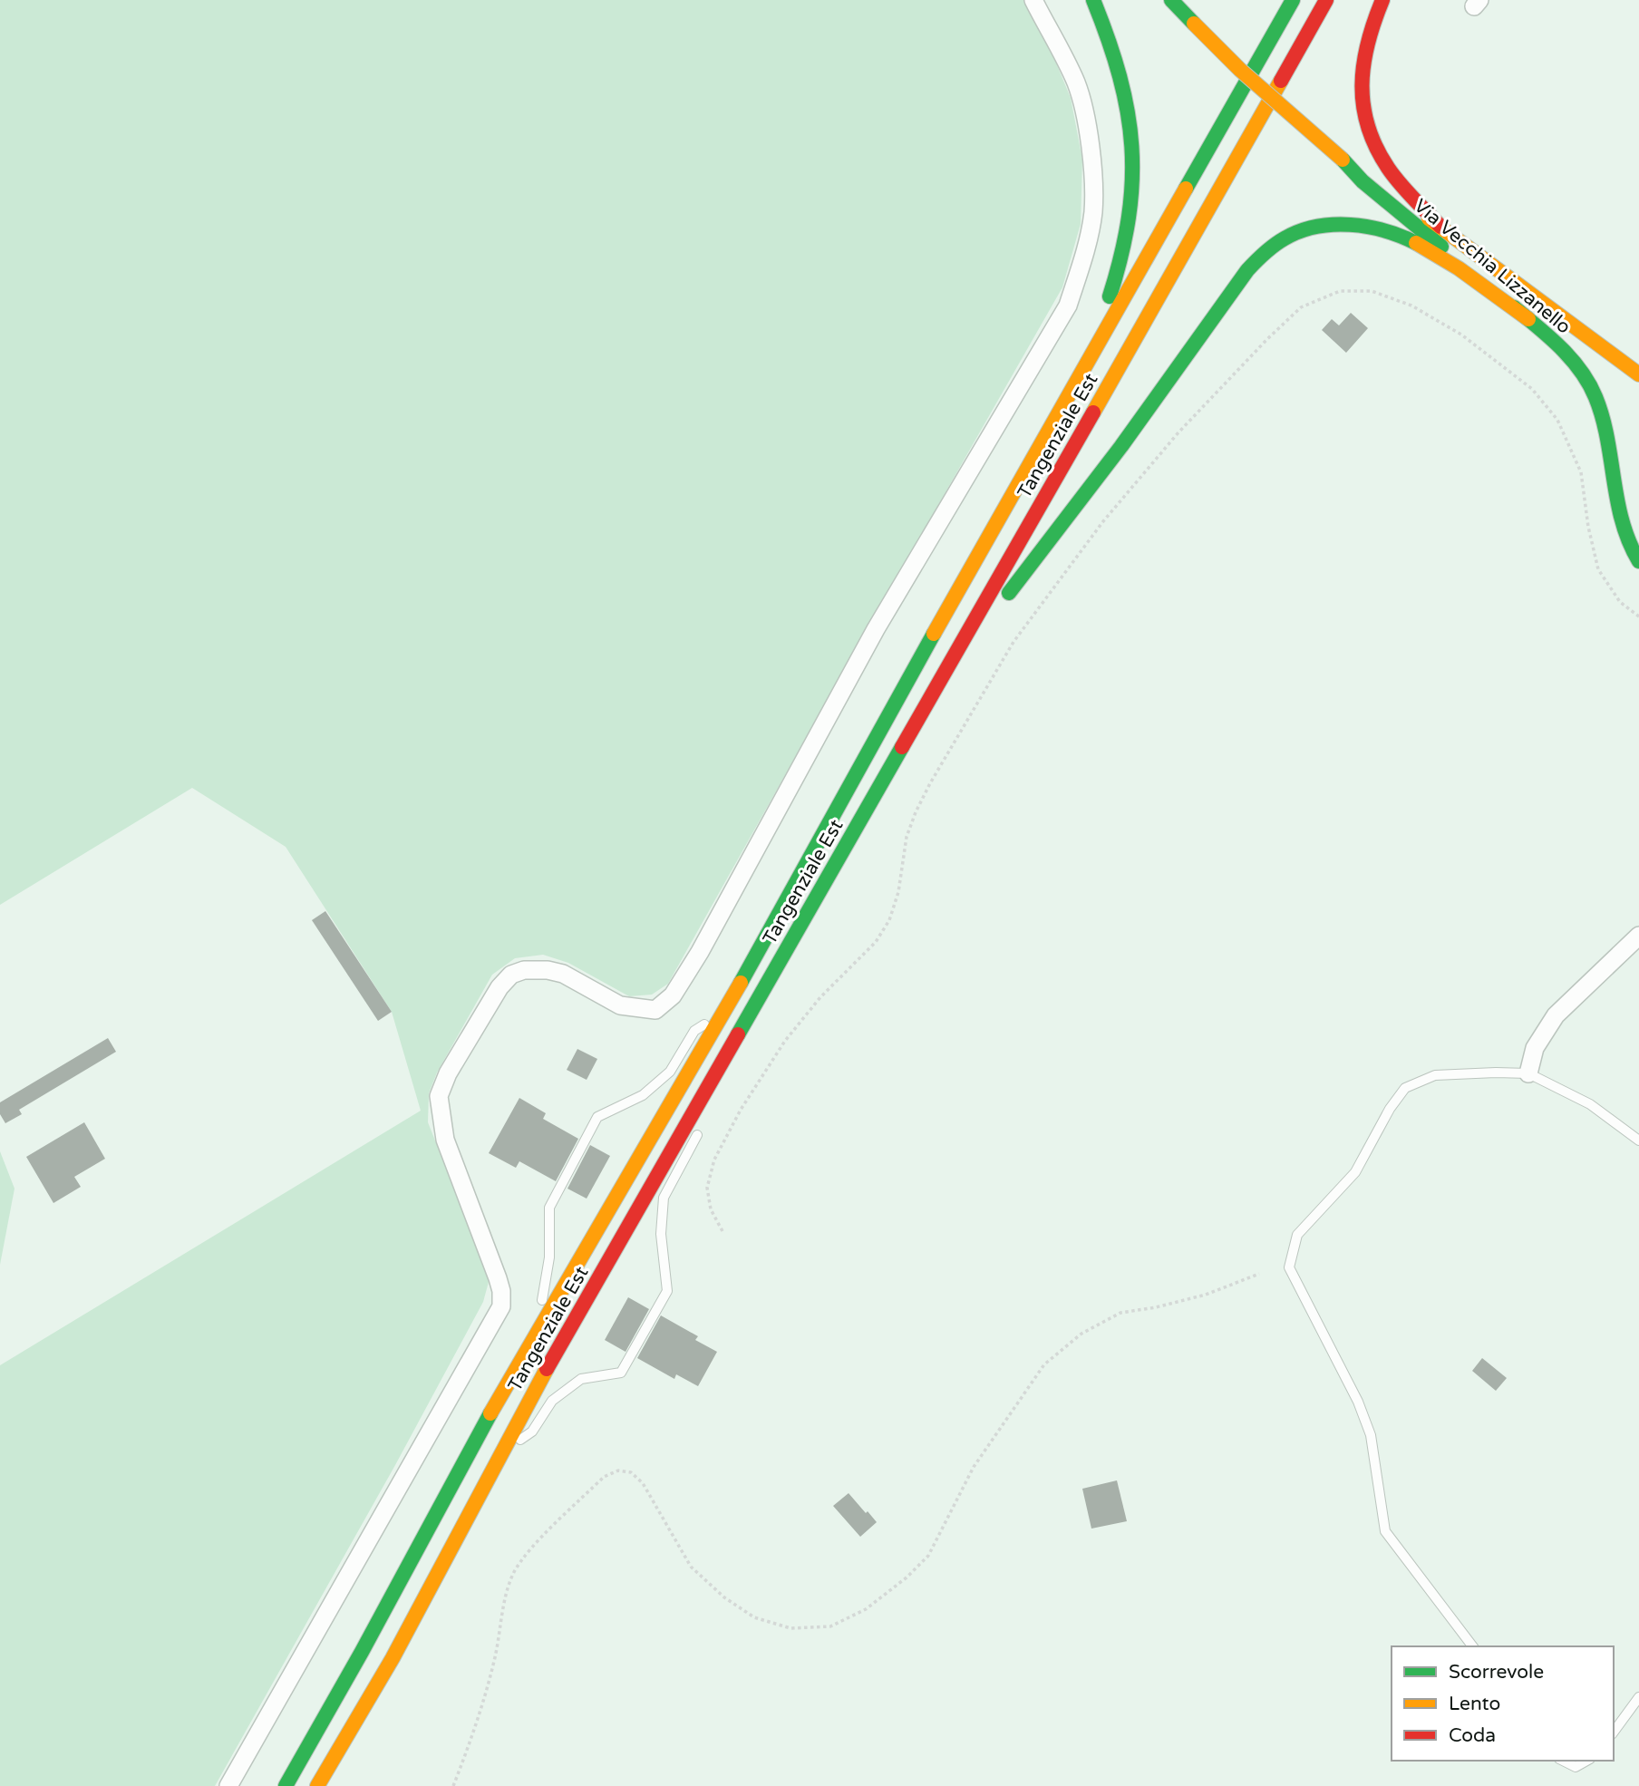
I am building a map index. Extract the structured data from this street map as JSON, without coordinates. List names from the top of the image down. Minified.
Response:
{"streets":{"main road":["Via Vecchia Lizzanello","Tangenziale Est"]},"legend":["Scorrevole","Lento","Coda"]}
